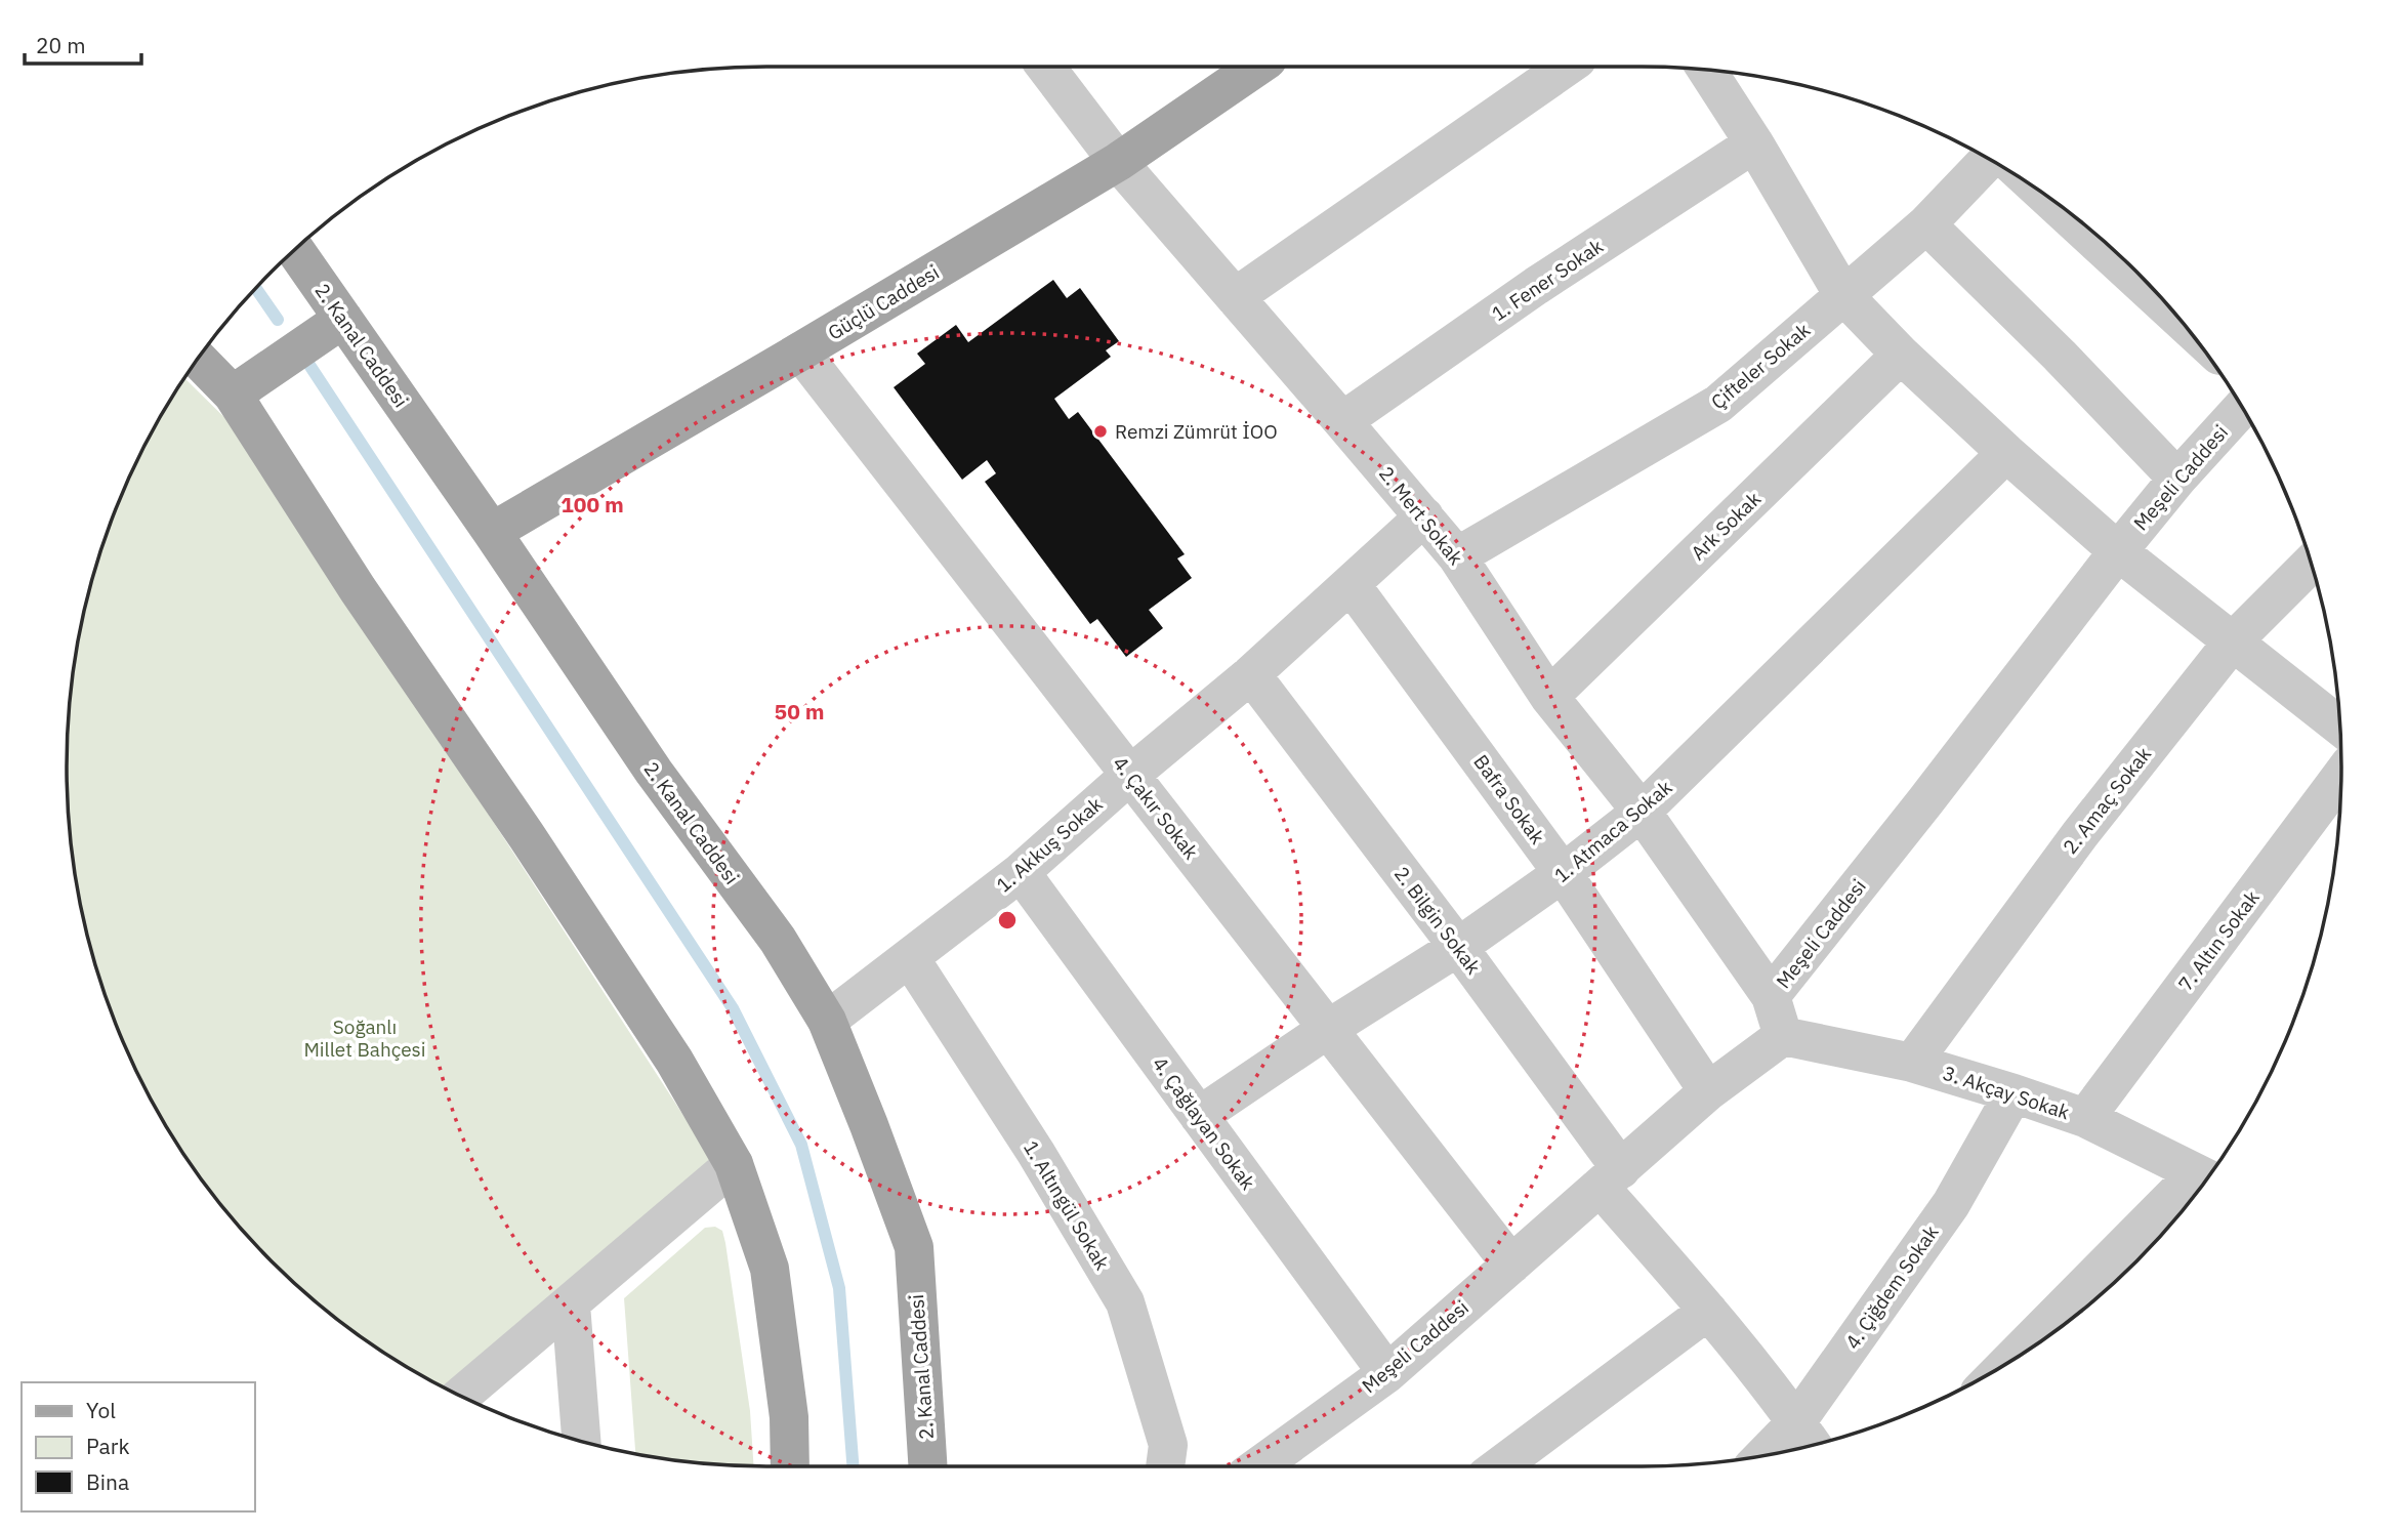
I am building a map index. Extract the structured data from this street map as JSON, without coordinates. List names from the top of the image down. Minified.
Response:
{"streets":{"main road":["Güçlü Caddesi","2. Kanal Caddesi"],"street":["1. Fener Sokak","Çifteler Sokak","Meşeli Caddesi","2. Mert Sokak","Ark Sokak","Bafra Sokak","2. Amaç Sokak","4. Çakır Sokak","1. Atmaca Sokak","1. Akkuş Sokak","2. Bilgin Sokak","7. Altın Sokak","3. Akçay Sokak","4. Çağlayan Sokak","1. Altıngül Sokak","4. Çiğdem Sokak"]},"crossings":[["1. Fener Sokak","2. Mert Sokak"],["Güçlü Caddesi","2. Kanal Caddesi"],["Güçlü Caddesi","2. Mert Sokak"],["Güçlü Caddesi","4. Çakır Sokak"],["2. Kanal Caddesi","1. Akkuş Sokak"],["Çifteler Sokak","2. Mert Sokak"],["Meşeli Caddesi","2. Mert Sokak"],["Meşeli Caddesi","Bafra Sokak"],["Meşeli Caddesi","4. Çakır Sokak"],["Meşeli Caddesi","2. Bilgin Sokak"],["Meşeli Caddesi","3. Akçay Sokak"],["Meşeli Caddesi","4. Çağlayan Sokak"],["2. Mert Sokak","Ark Sokak"],["2. Mert Sokak","1. Atmaca Sokak"],["2. Mert Sokak","1. Akkuş Sokak"],["Bafra Sokak","1. Atmaca Sokak"],["Bafra Sokak","1. Akkuş Sokak"],["2. Amaç Sokak","3. Akçay Sokak"],["4. Çakır Sokak","1. Atmaca Sokak"],["4. Çakır Sokak","1. Akkuş Sokak"],["1. Atmaca Sokak","2. Bilgin Sokak"],["1. Atmaca Sokak","4. Çağlayan Sokak"],["1. Akkuş Sokak","2. Bilgin Sokak"],["1. Akkuş Sokak","4. Çağlayan Sokak"],["1. Akkuş Sokak","1. Altıngül Sokak"],["2. Bilgin Sokak","4. Çiğdem Sokak"],["7. Altın Sokak","3. Akçay Sokak"],["3. Akçay Sokak","4. Çiğdem Sokak"]],"parks":["Soğanlı Millet Bahçesi"],"places":["Remzi Zümrüt İOO"],"legend":["Yol","Park","Bina"],"scale_bar":"20 m","rings":["100 m","50 m"]}
